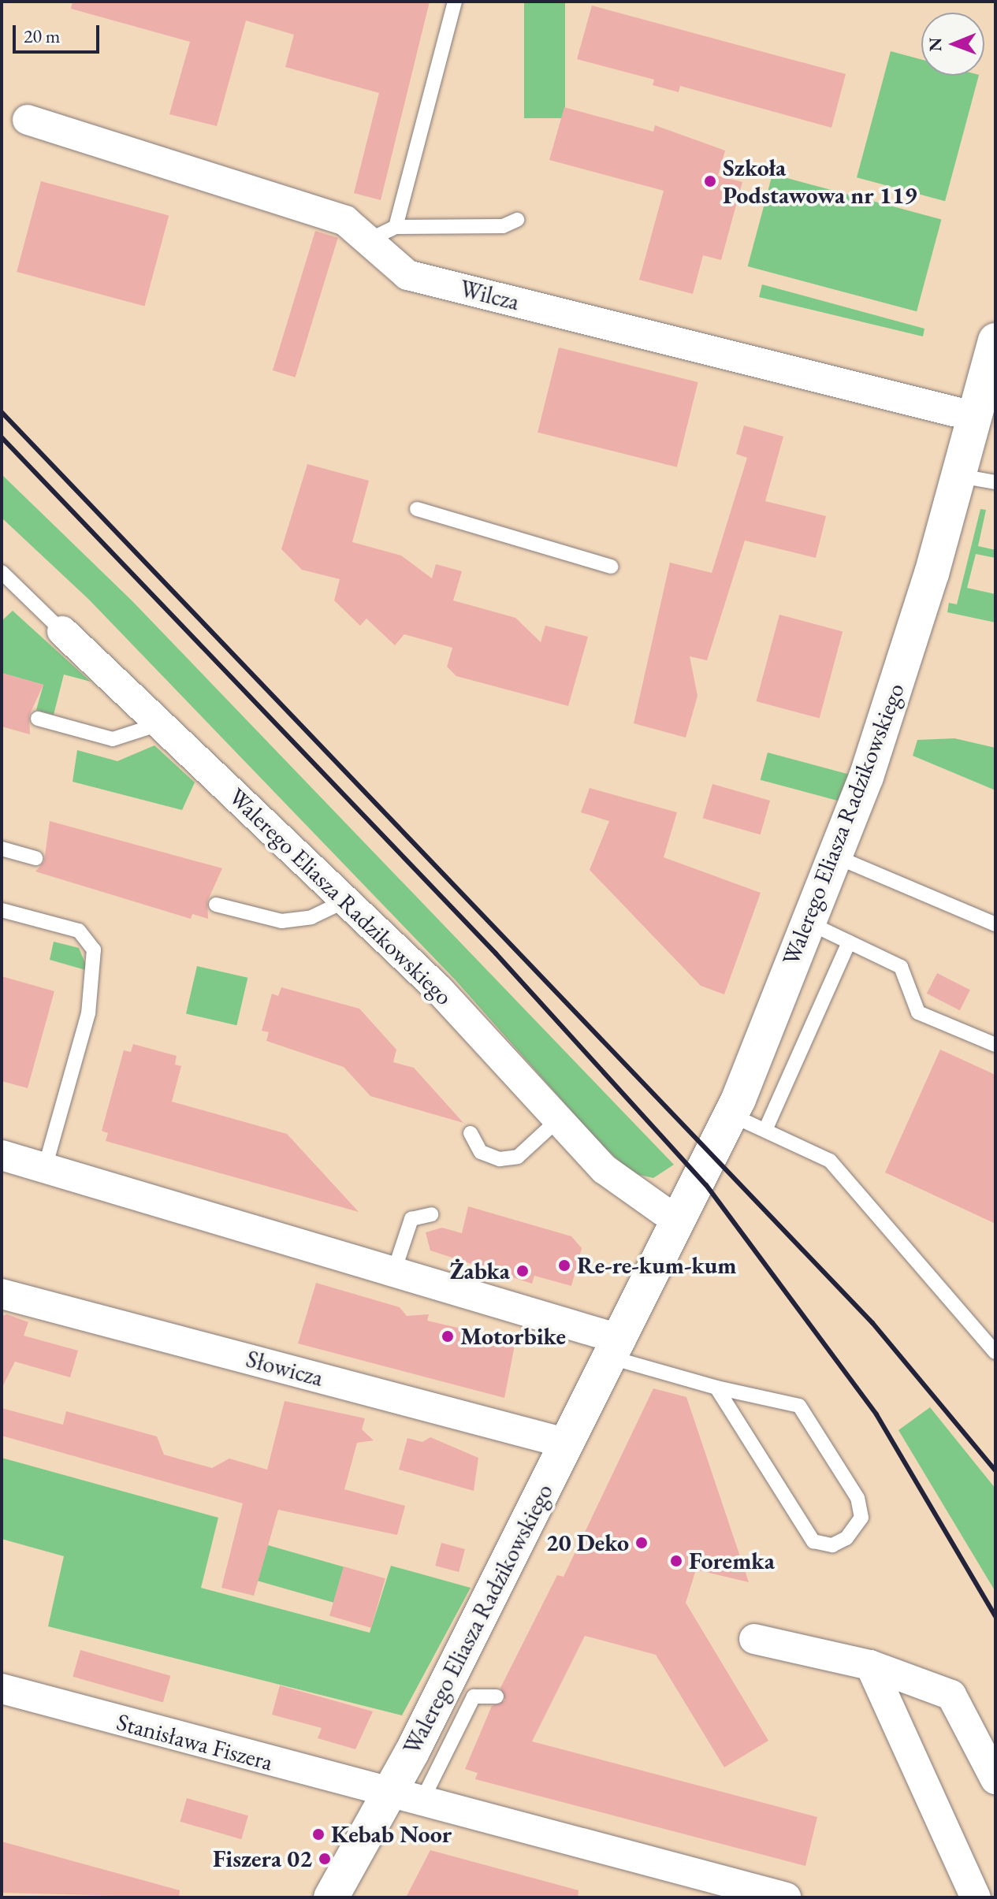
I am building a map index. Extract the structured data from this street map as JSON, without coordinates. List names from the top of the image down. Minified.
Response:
{"streets":{"street":["Wilcza","Walerego Eliasza Radzikowskiego","Słowicza","Stanisława Fiszera"]},"crossings":[["Wilcza","Walerego Eliasza Radzikowskiego"],["Walerego Eliasza Radzikowskiego","Słowicza"],["Walerego Eliasza Radzikowskiego","Stanisława Fiszera"]],"places":["Szkoła Podstawowa nr 119","Re-re-kum-kum","Żabka","Motorbike","20 Deko","Foremka","Kebab Noor","Fiszera 02"],"scale_bar":"20 m","north":"left"}
